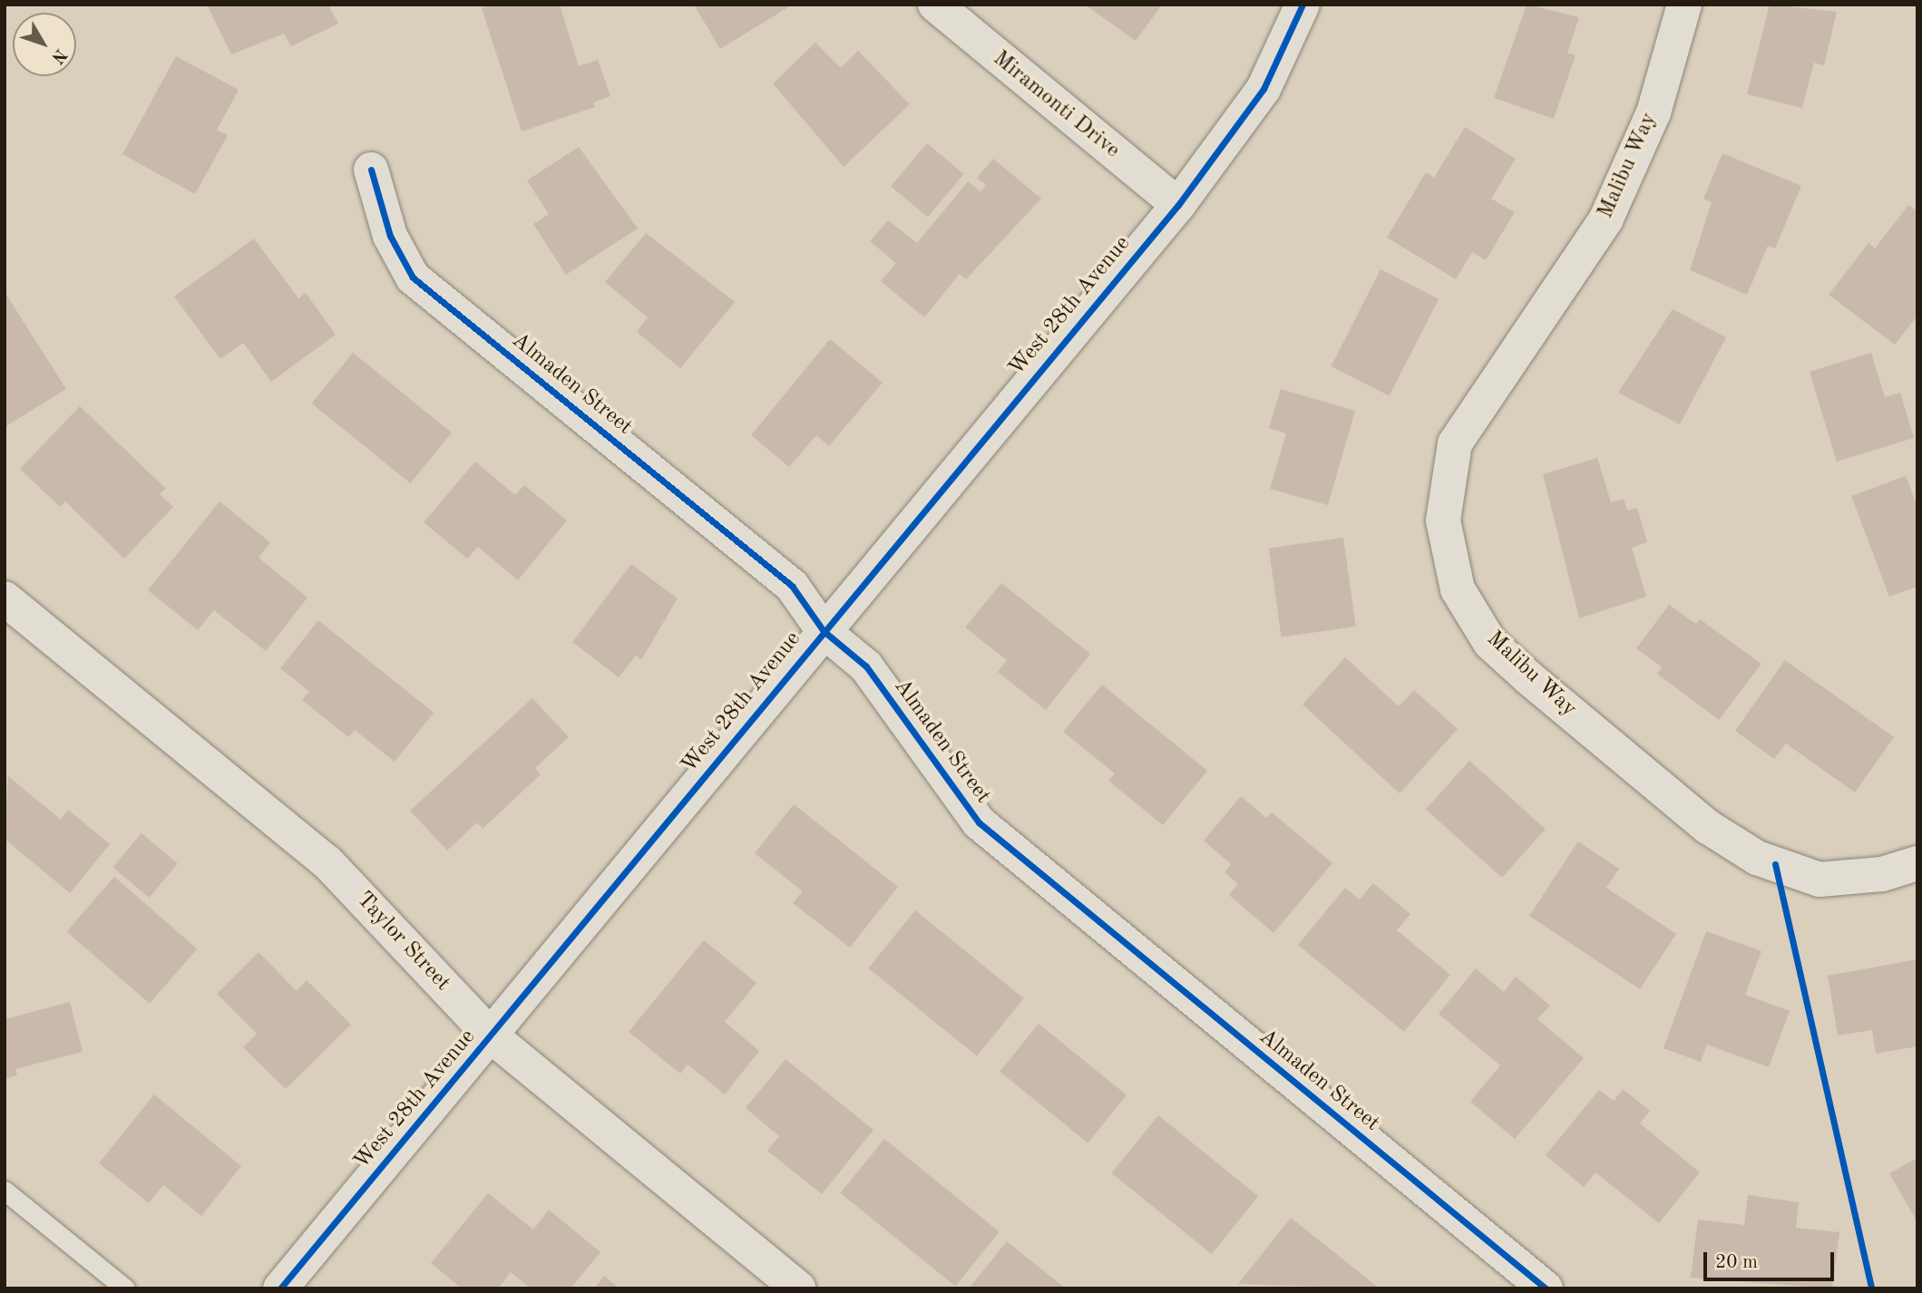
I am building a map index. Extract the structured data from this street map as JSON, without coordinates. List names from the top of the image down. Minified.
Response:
{"streets":{"street":["Miramonti Drive","Malibu Way","West 28th Avenue","Almaden Street","Taylor Street"]},"crossings":[["Miramonti Drive","West 28th Avenue"],["West 28th Avenue","Almaden Street"],["West 28th Avenue","Taylor Street"]],"scale_bar":"20 m","north":"bottom right"}
